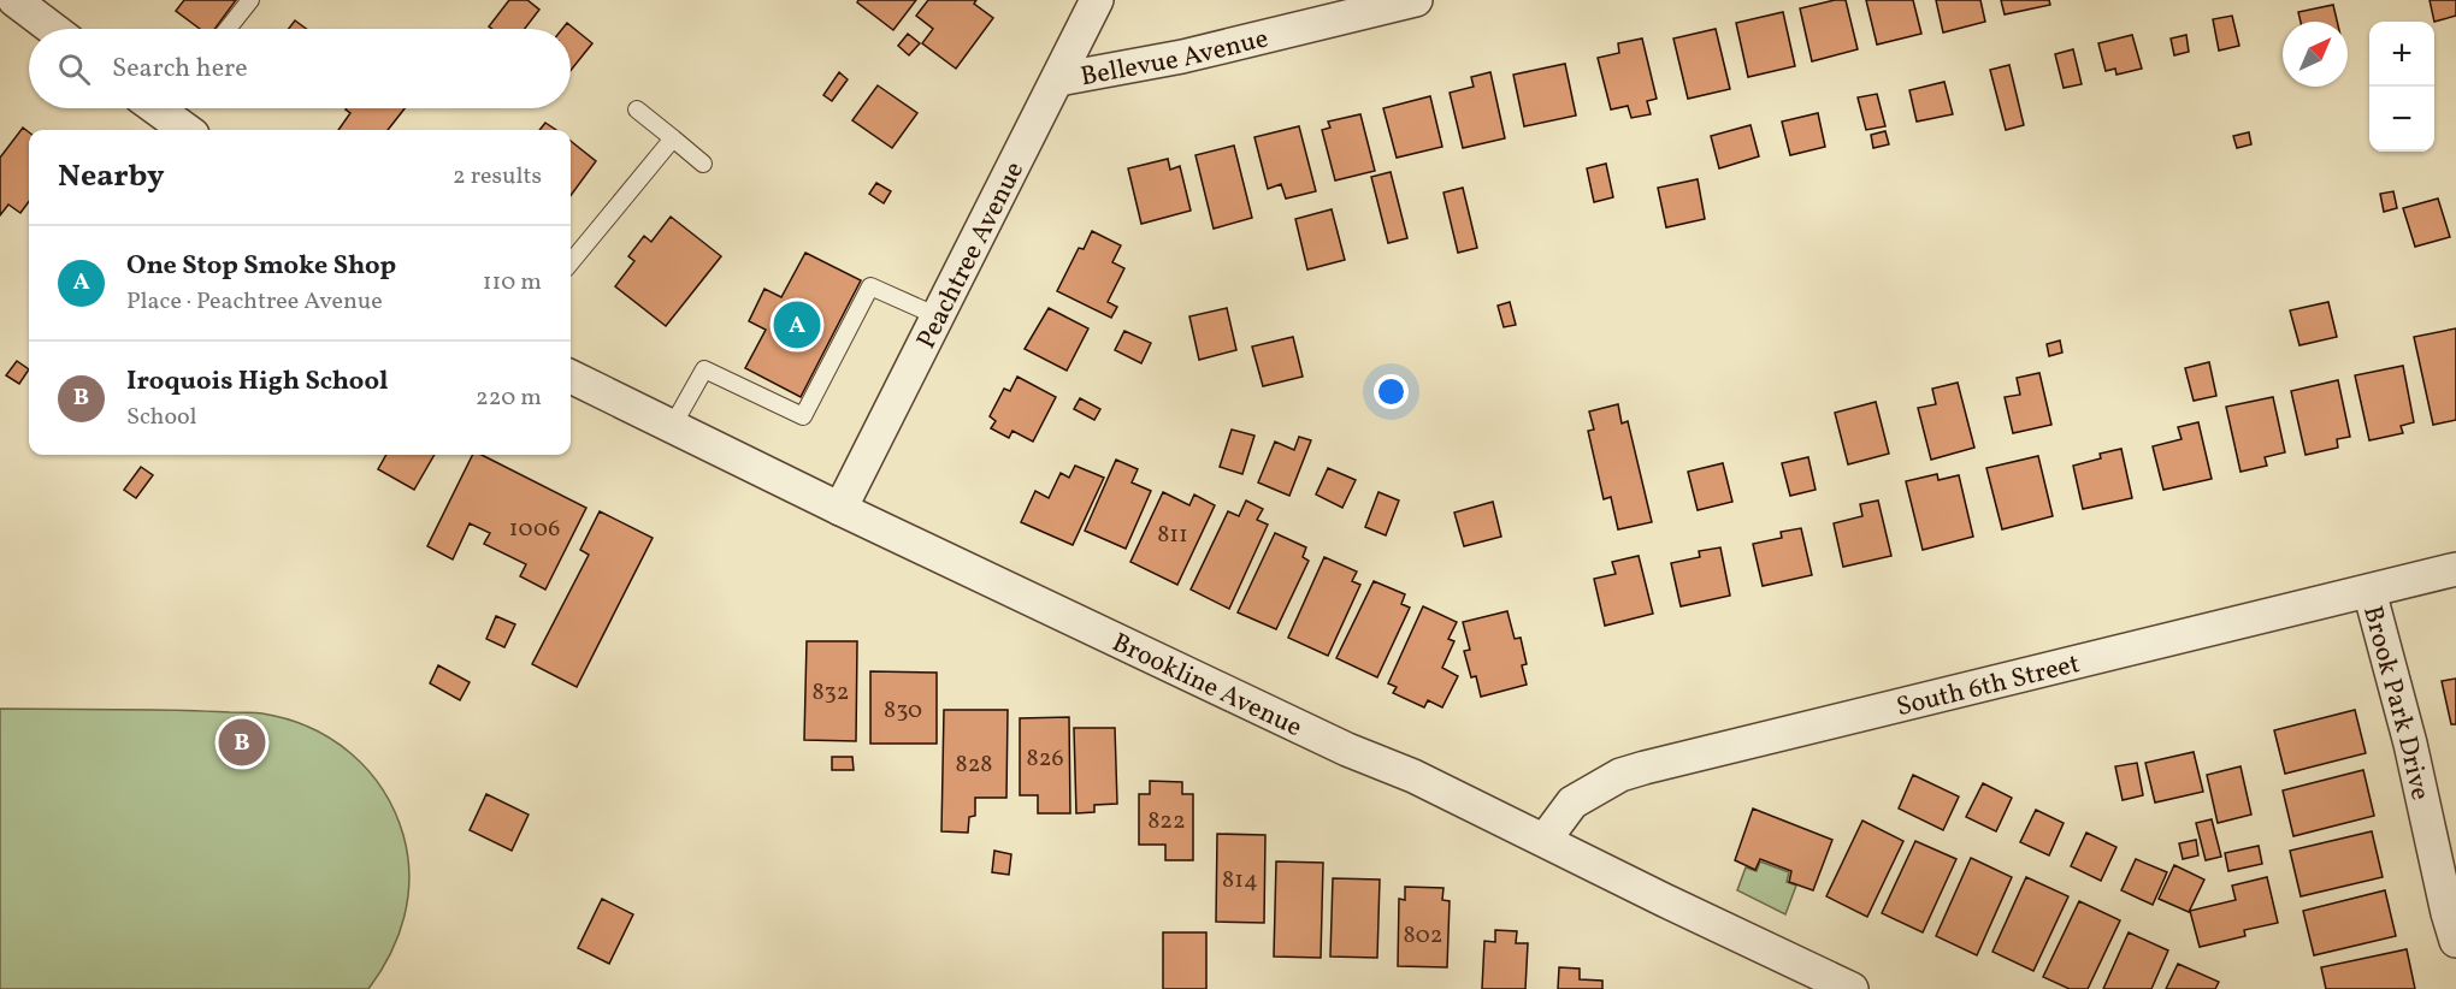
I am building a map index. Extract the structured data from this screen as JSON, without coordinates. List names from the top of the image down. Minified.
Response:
{"streets":{"street":["Bellevue Avenue","Peachtree Avenue","Brookline Avenue","South 6th Street","Brook Park Drive"]},"crossings":[["Bellevue Avenue","Peachtree Avenue"],["Peachtree Avenue","Brookline Avenue"],["Brookline Avenue","South 6th Street"],["South 6th Street","Brook Park Drive"]],"house_numbers":["1006","811","832","830","826","828","822","814","802"],"north":"top right","page":{"map_buttons":["+","−"],"search":"Search here","heading":["Nearby","2 results"],"list":[{"mark":"A","name":"One Stop Smoke Shop","note":"Place · Peachtree Avenue","value":"110 m"},{"mark":"B","name":"Iroquois High School","note":"School","value":"220 m"}],"pins":["A","B"]}}
